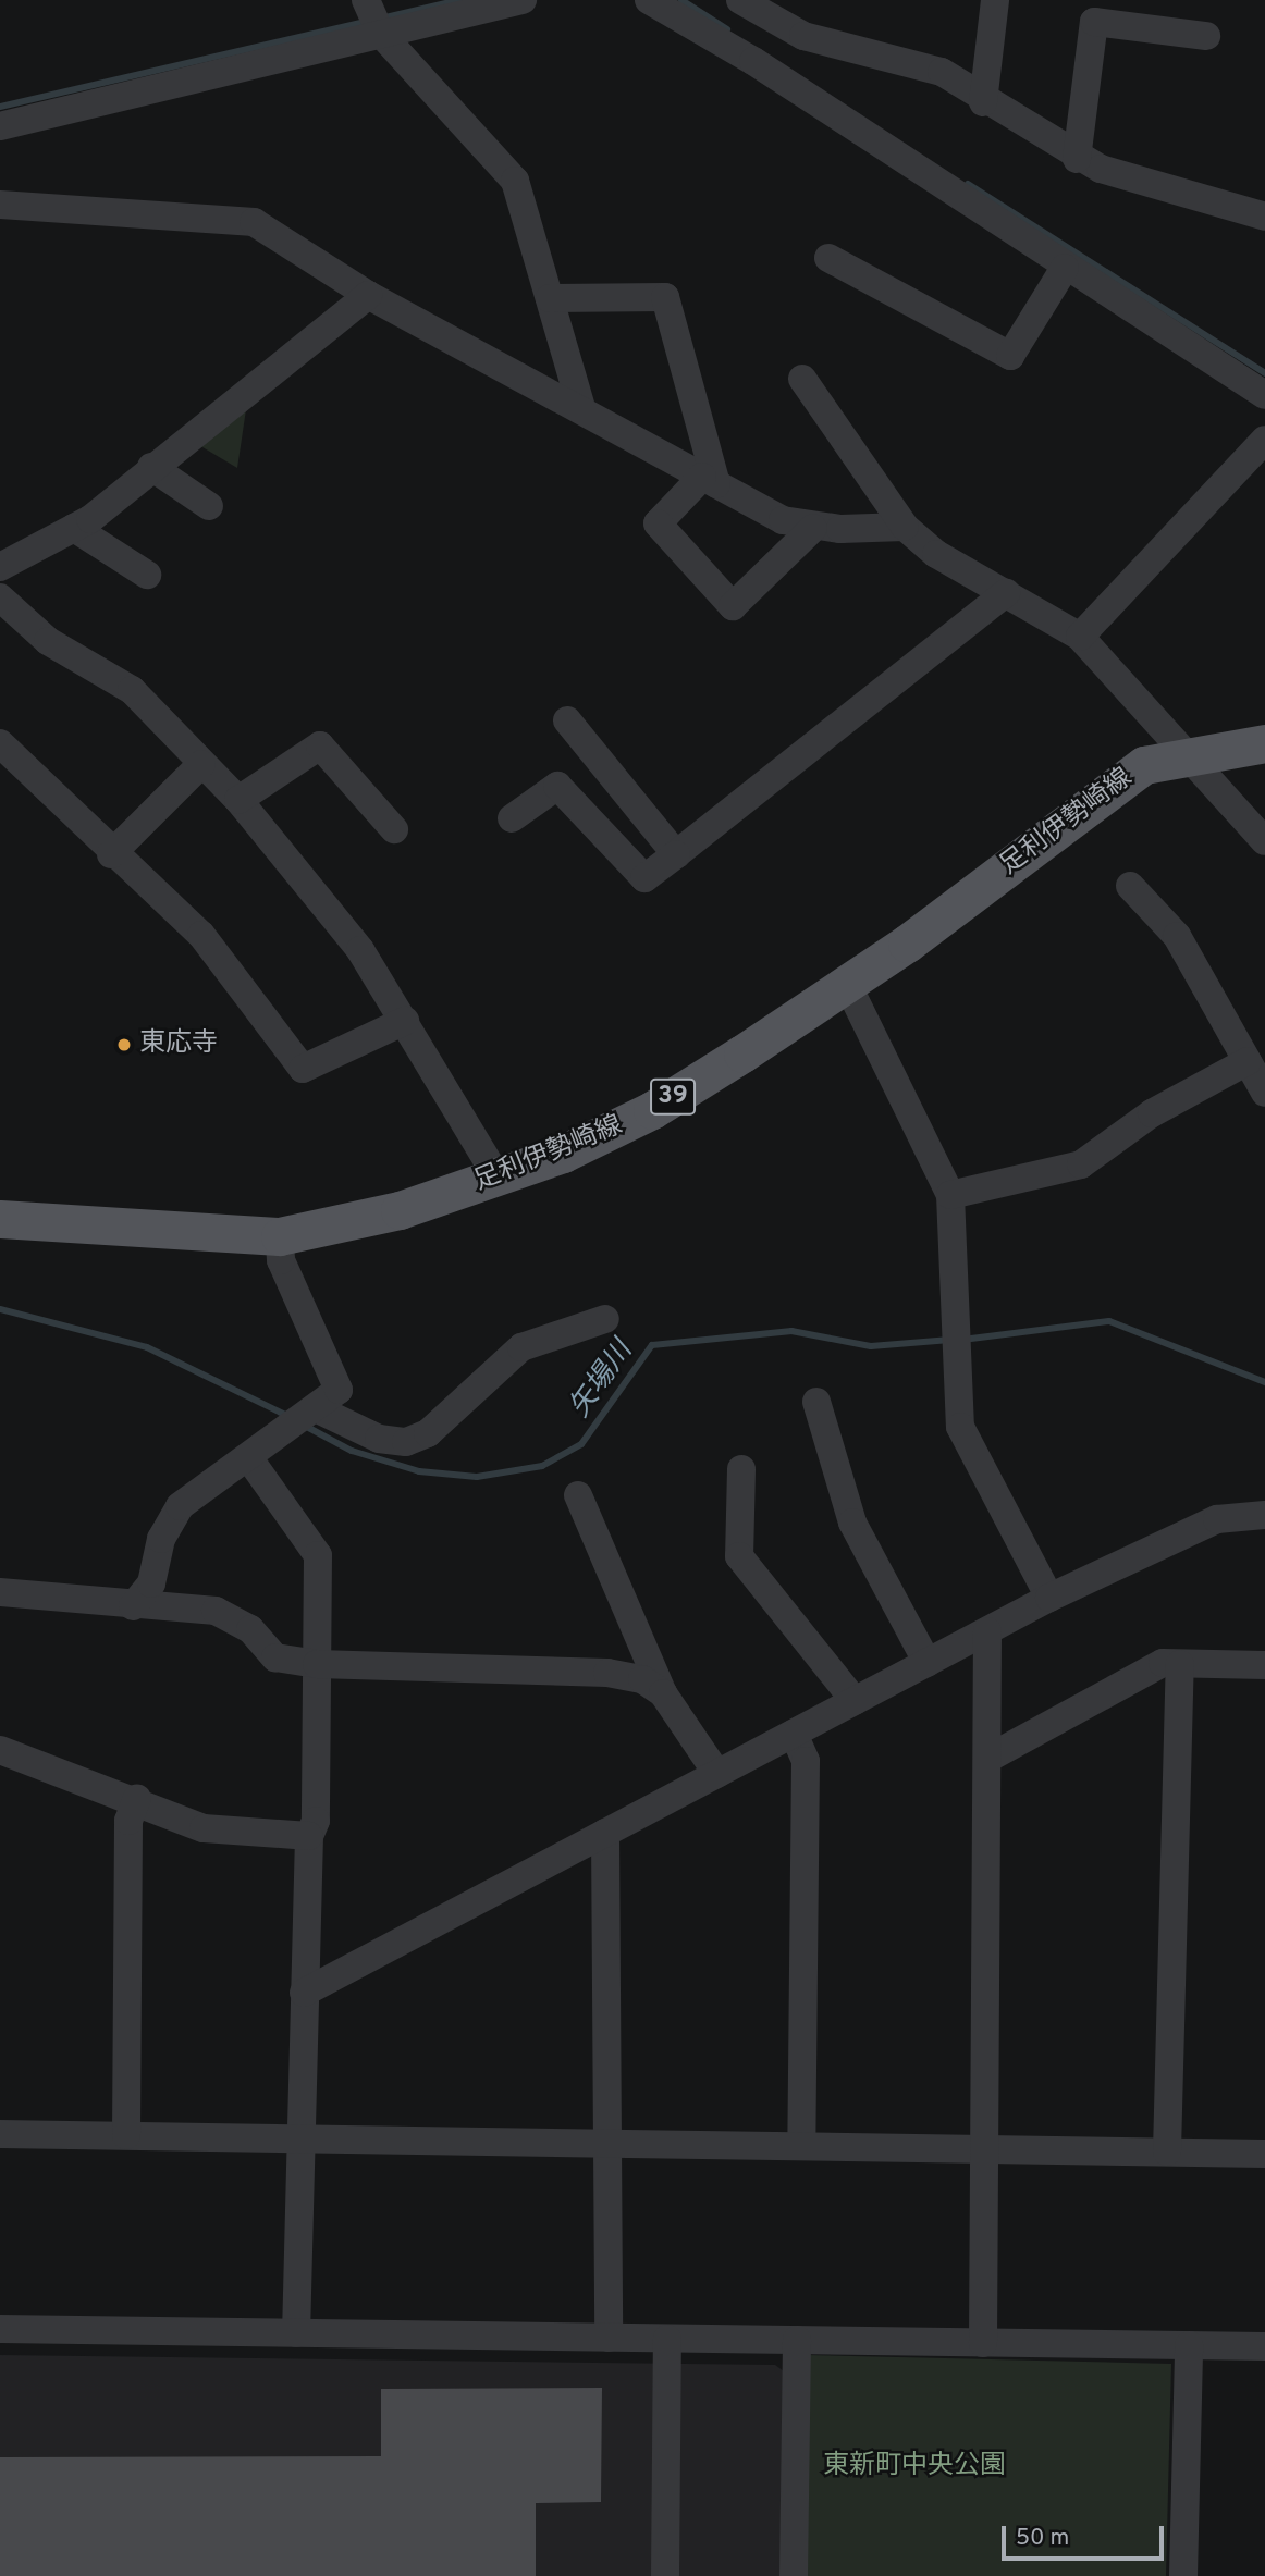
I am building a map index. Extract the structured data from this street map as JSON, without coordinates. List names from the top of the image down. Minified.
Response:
{"streets":{"main road":["足利伊勢崎線","39"]},"water":["矢場川"],"parks":["東新町中央公園"],"places":["東応寺"],"scale_bar":"50 m"}
